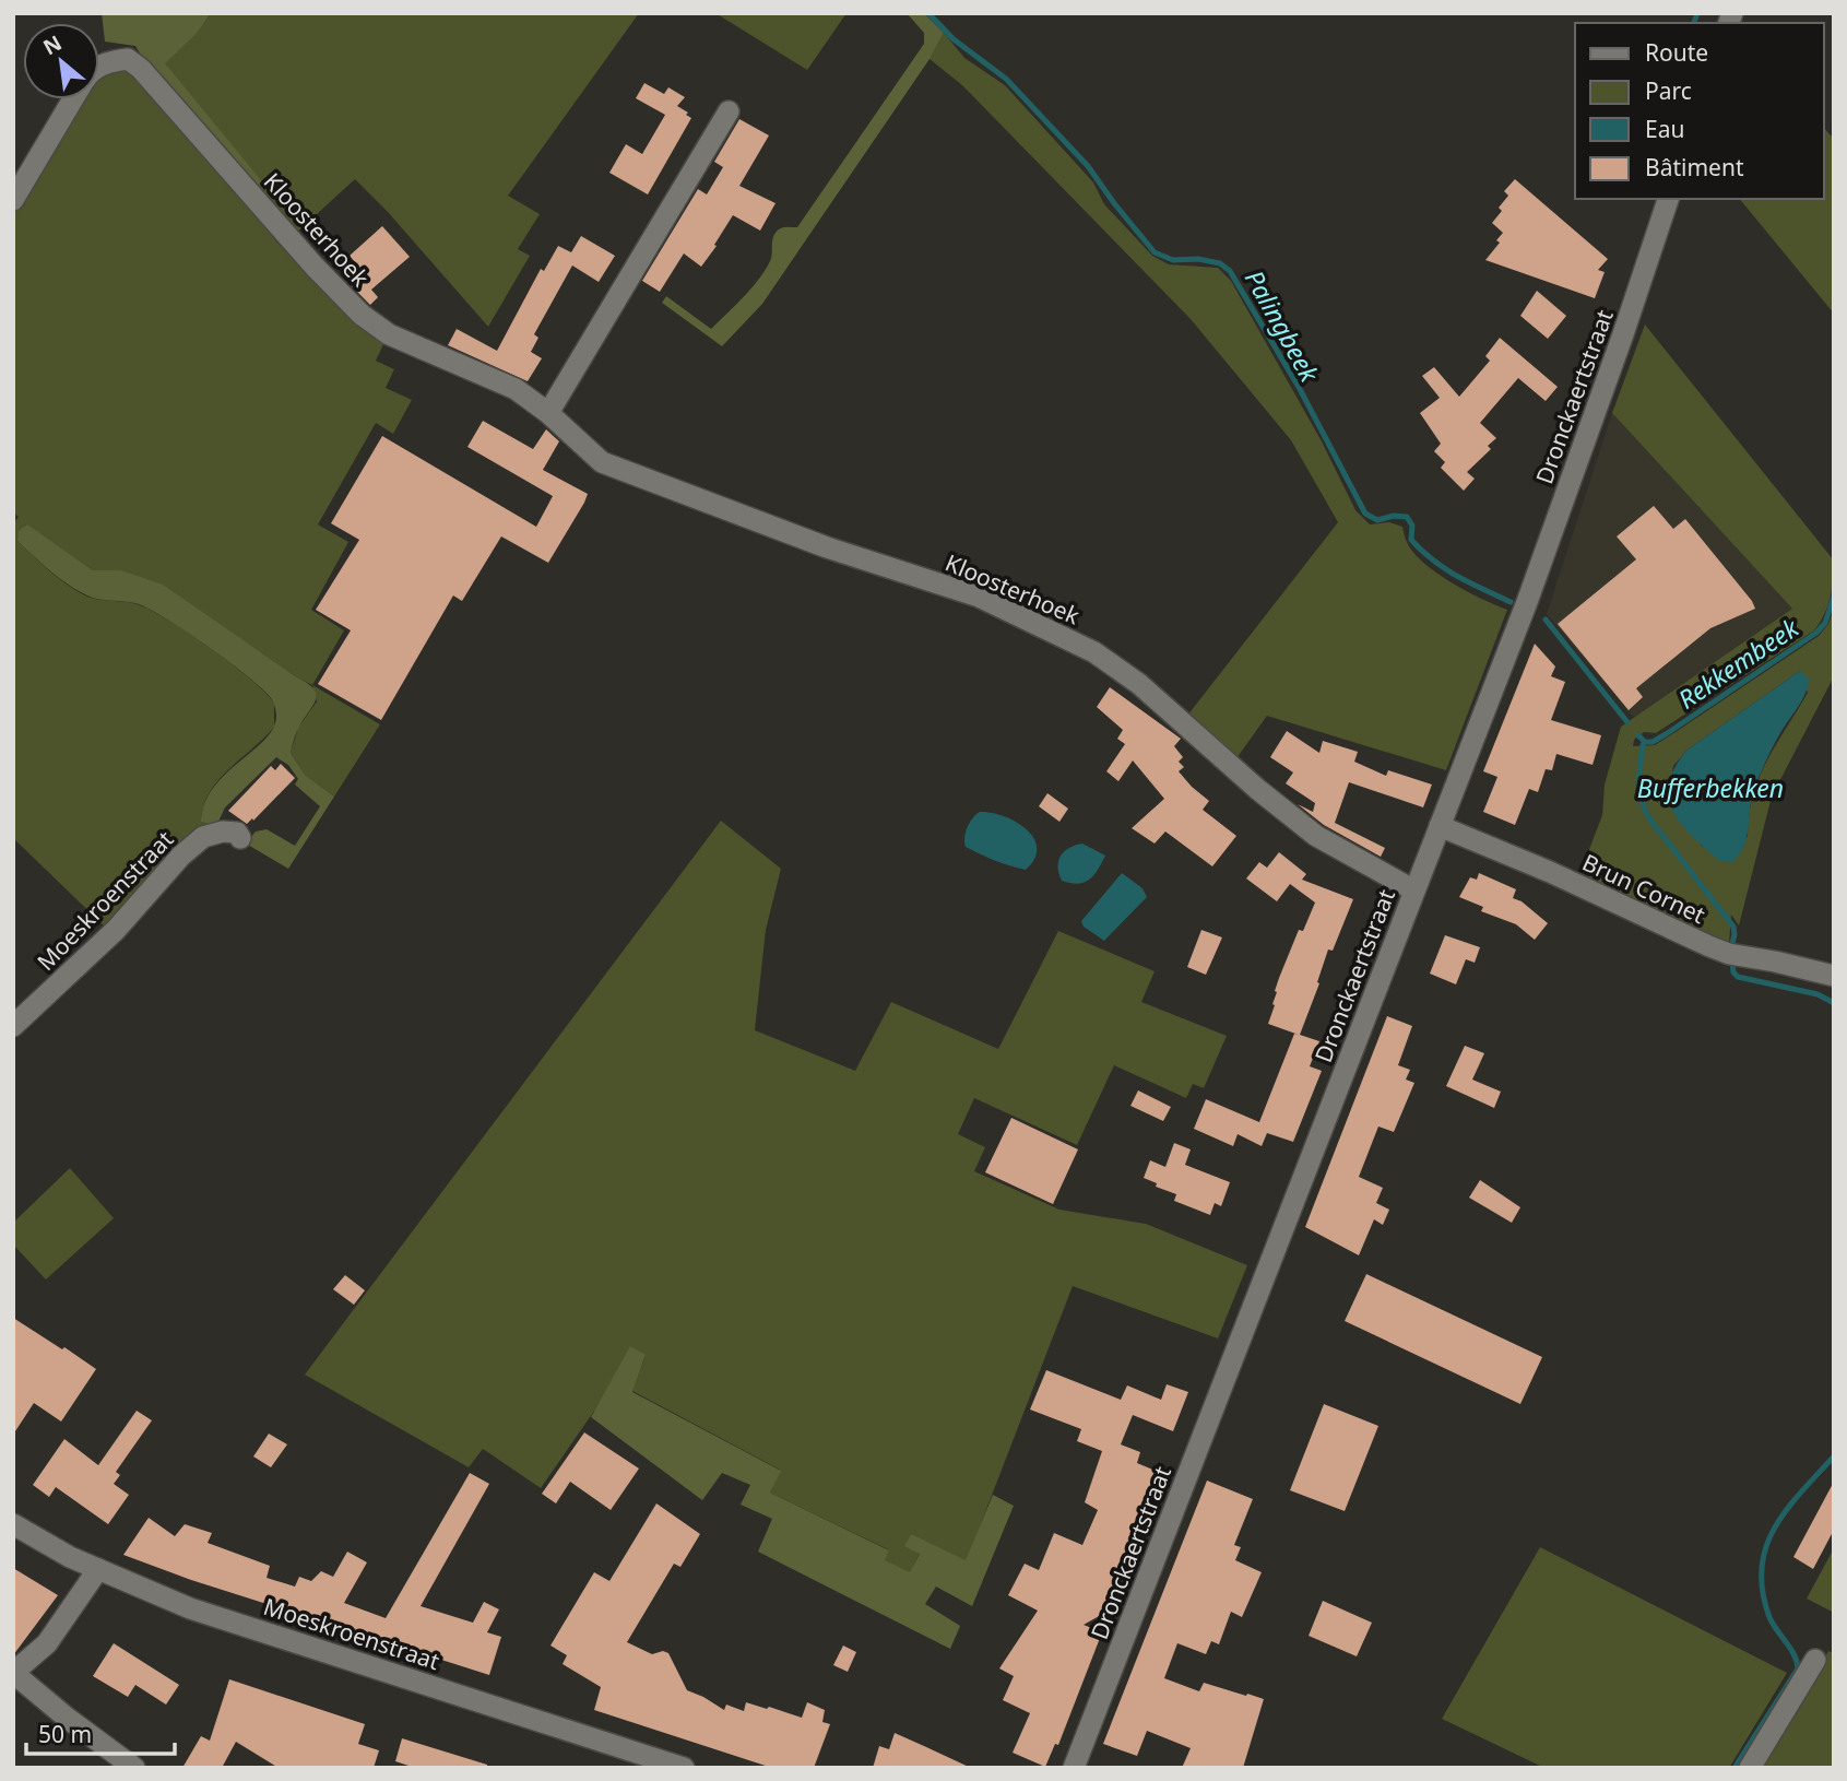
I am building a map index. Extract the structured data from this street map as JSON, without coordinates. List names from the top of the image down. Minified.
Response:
{"streets":{"street":["Kloosterhoek","Dronckaertstraat","Brun Cornet","Moeskroenstraat"]},"crossings":[["Kloosterhoek","Dronckaertstraat"],["Dronckaertstraat","Brun Cornet"]],"water":["Palingbeek","Rekkembeek","Bufferbekken"],"legend":["Route","Parc","Eau","Bâtiment"],"scale_bar":"50 m","north":"top left"}
